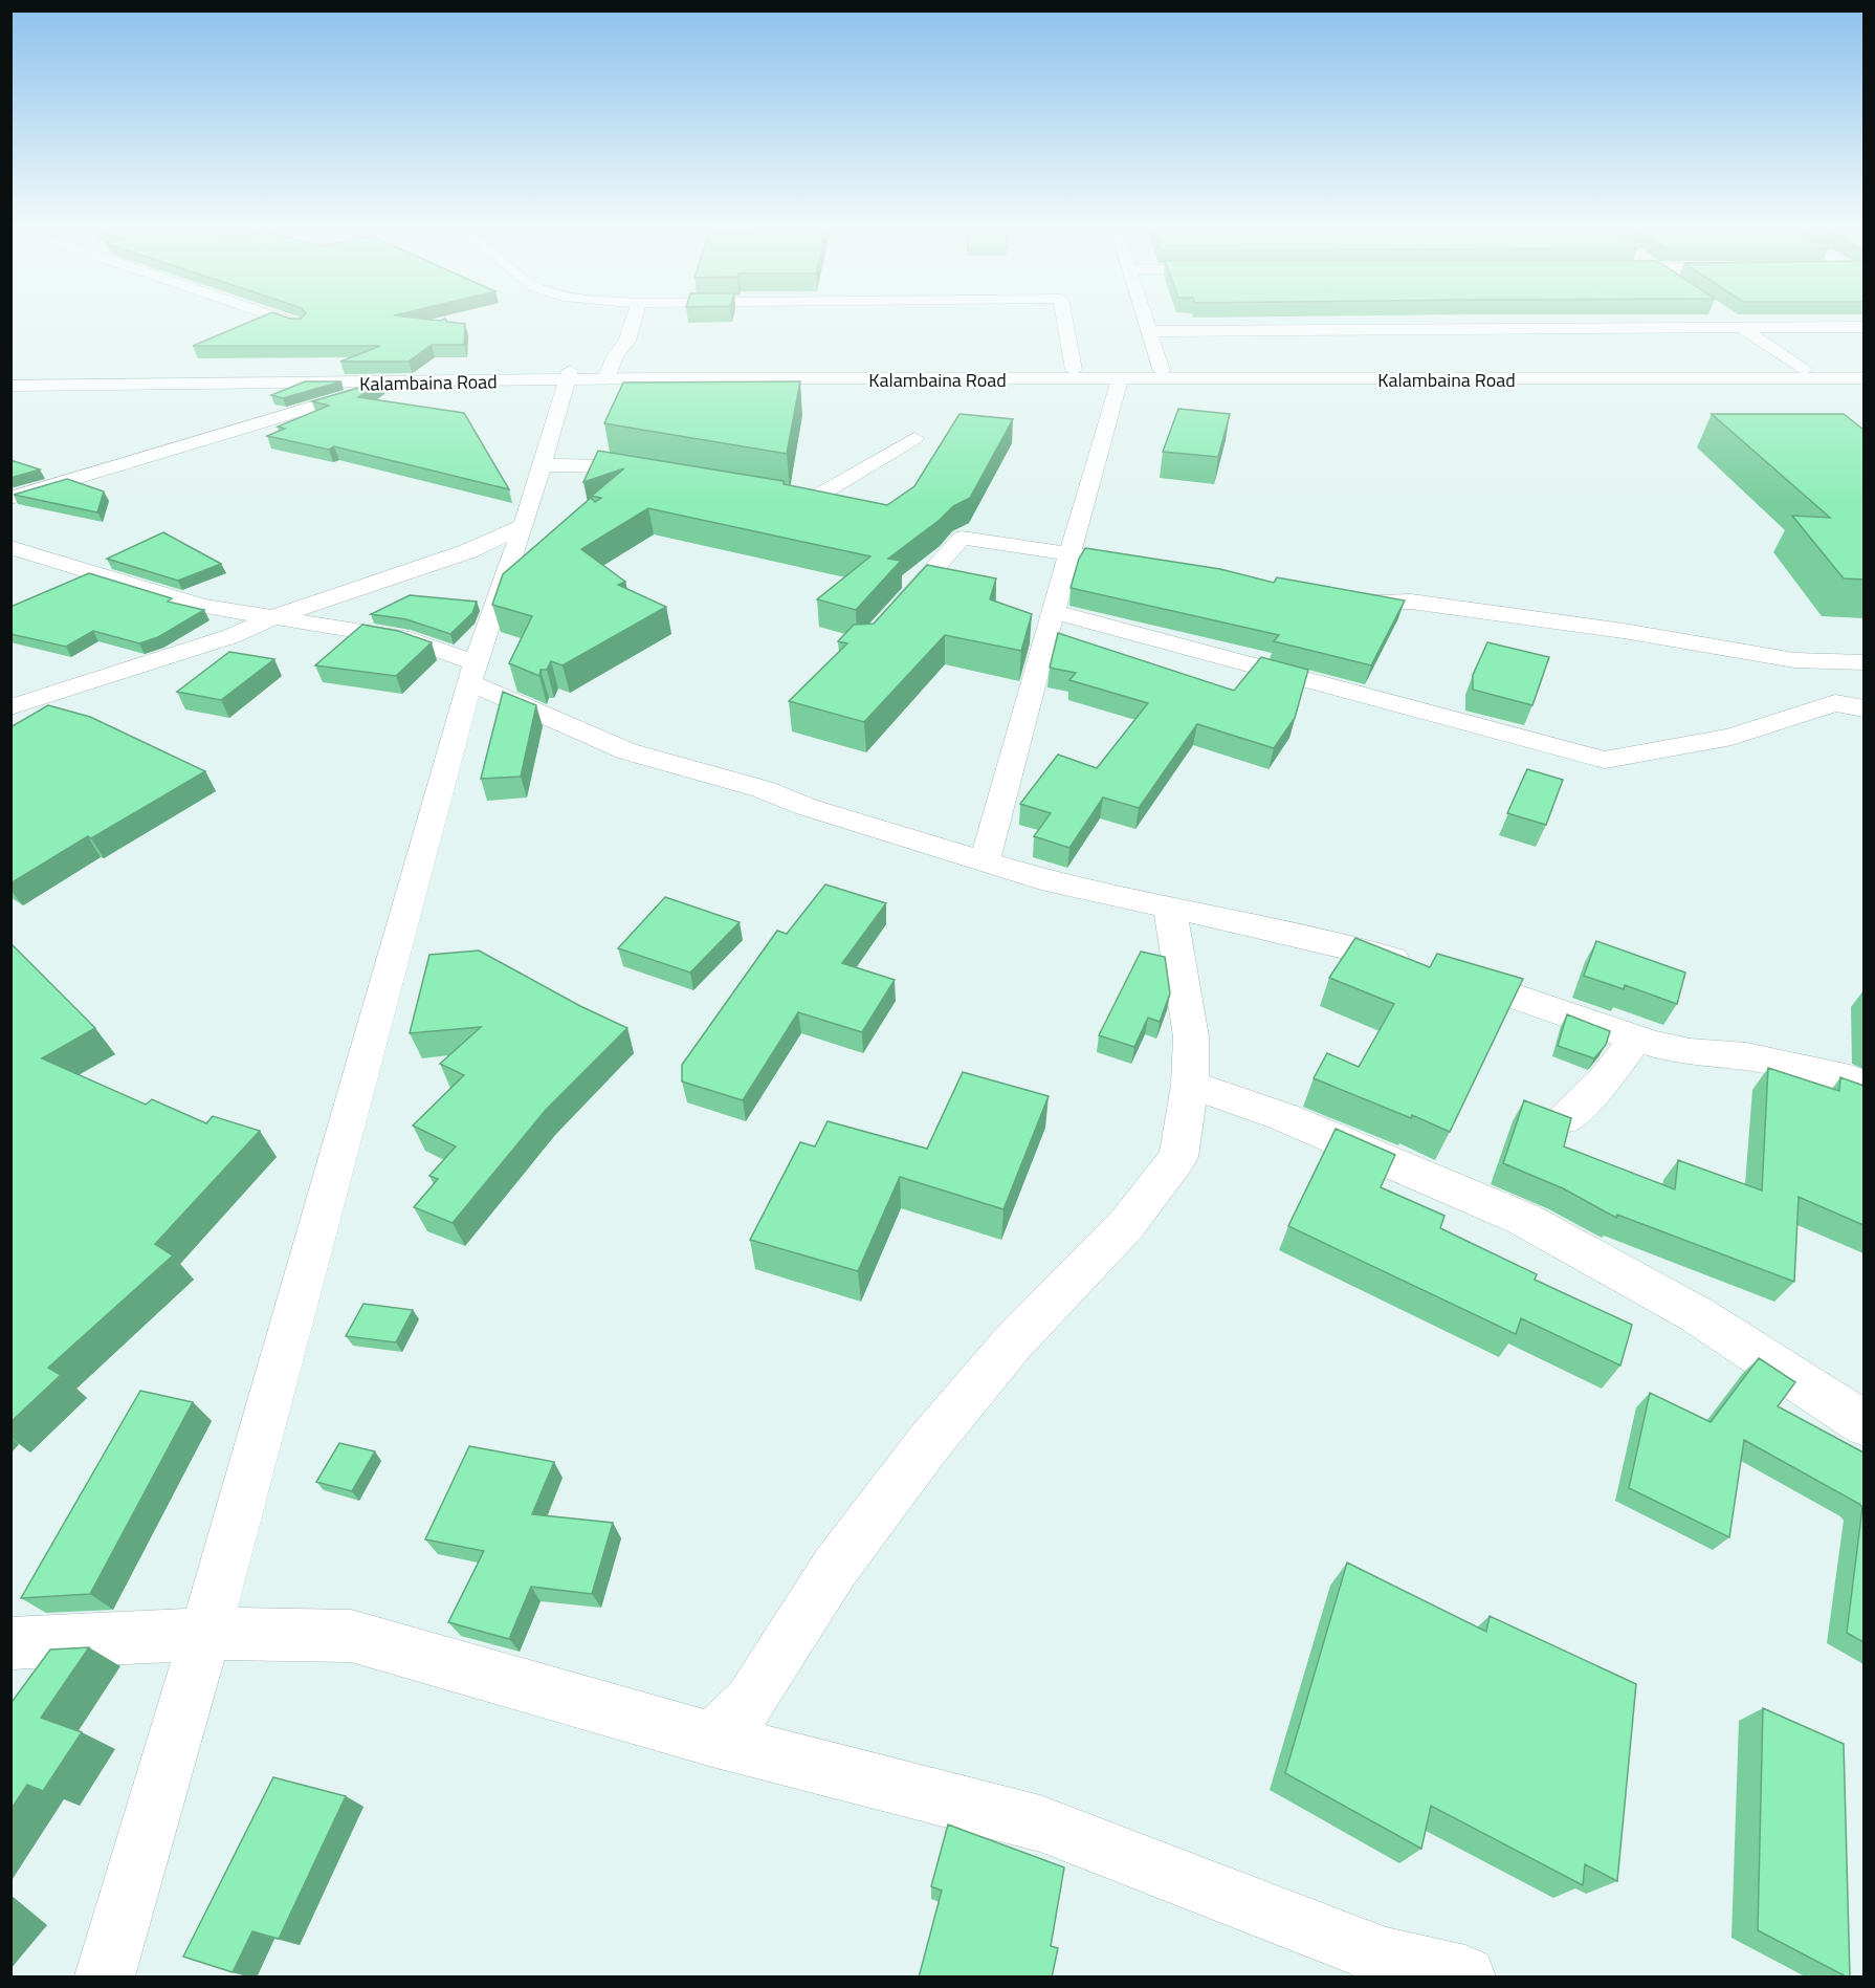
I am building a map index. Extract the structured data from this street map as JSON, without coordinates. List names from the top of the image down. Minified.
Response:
{"streets":{"street":["Kalambaina Road"]}}
